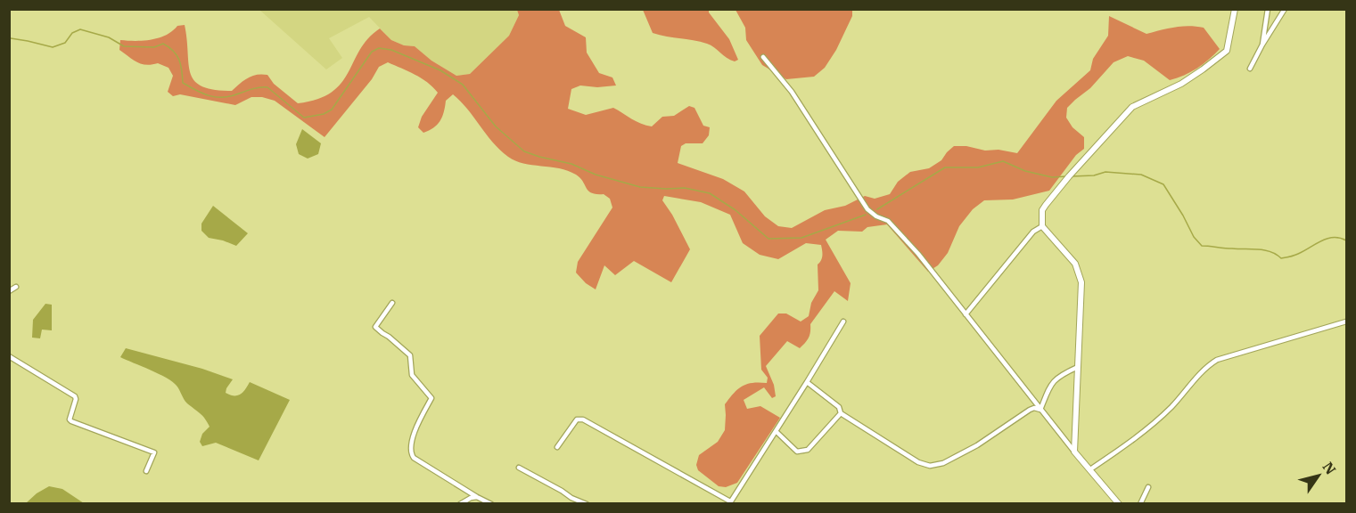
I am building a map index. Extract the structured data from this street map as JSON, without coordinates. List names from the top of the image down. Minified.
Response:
{"north":"top right"}
